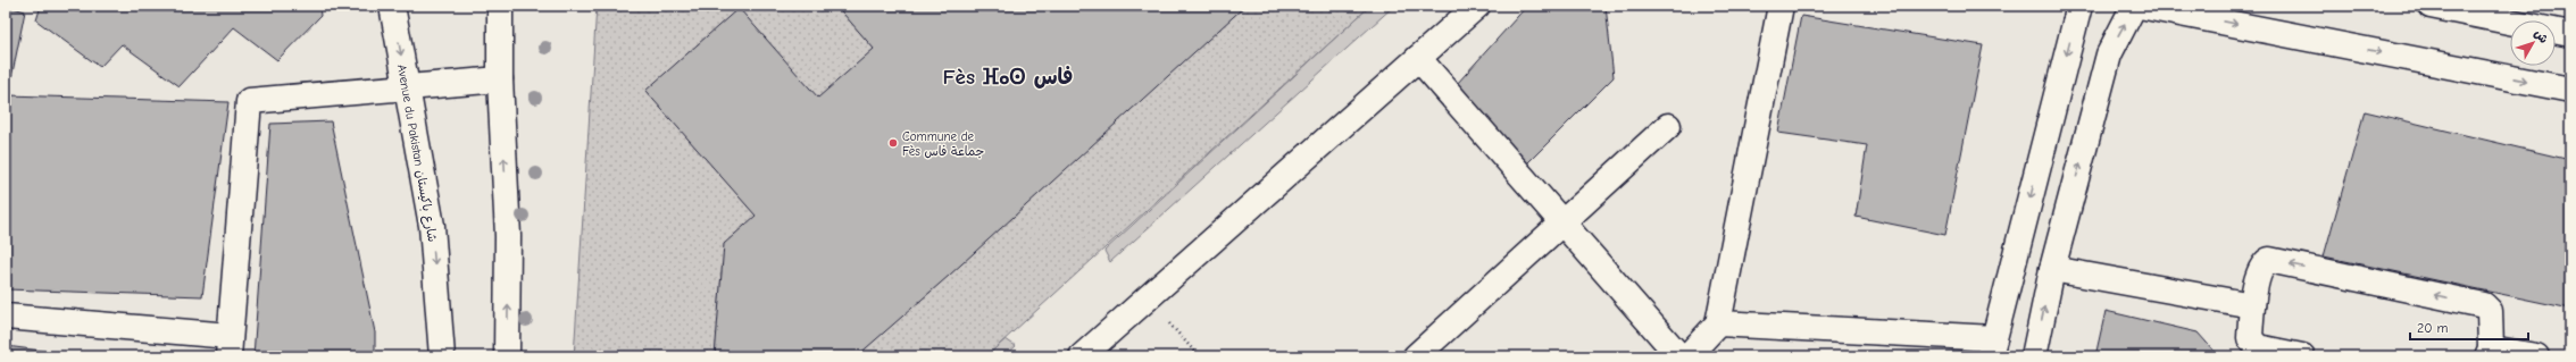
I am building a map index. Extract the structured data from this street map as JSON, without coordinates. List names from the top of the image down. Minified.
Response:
{"streets":{"street":["Avenue du Pakistan شارع باكيستان"]},"districts":["Fès ⴼⴰⵙ فاس"],"places":["Commune de Fès جماعة فاس"],"scale_bar":"20 m","north":"top right"}
